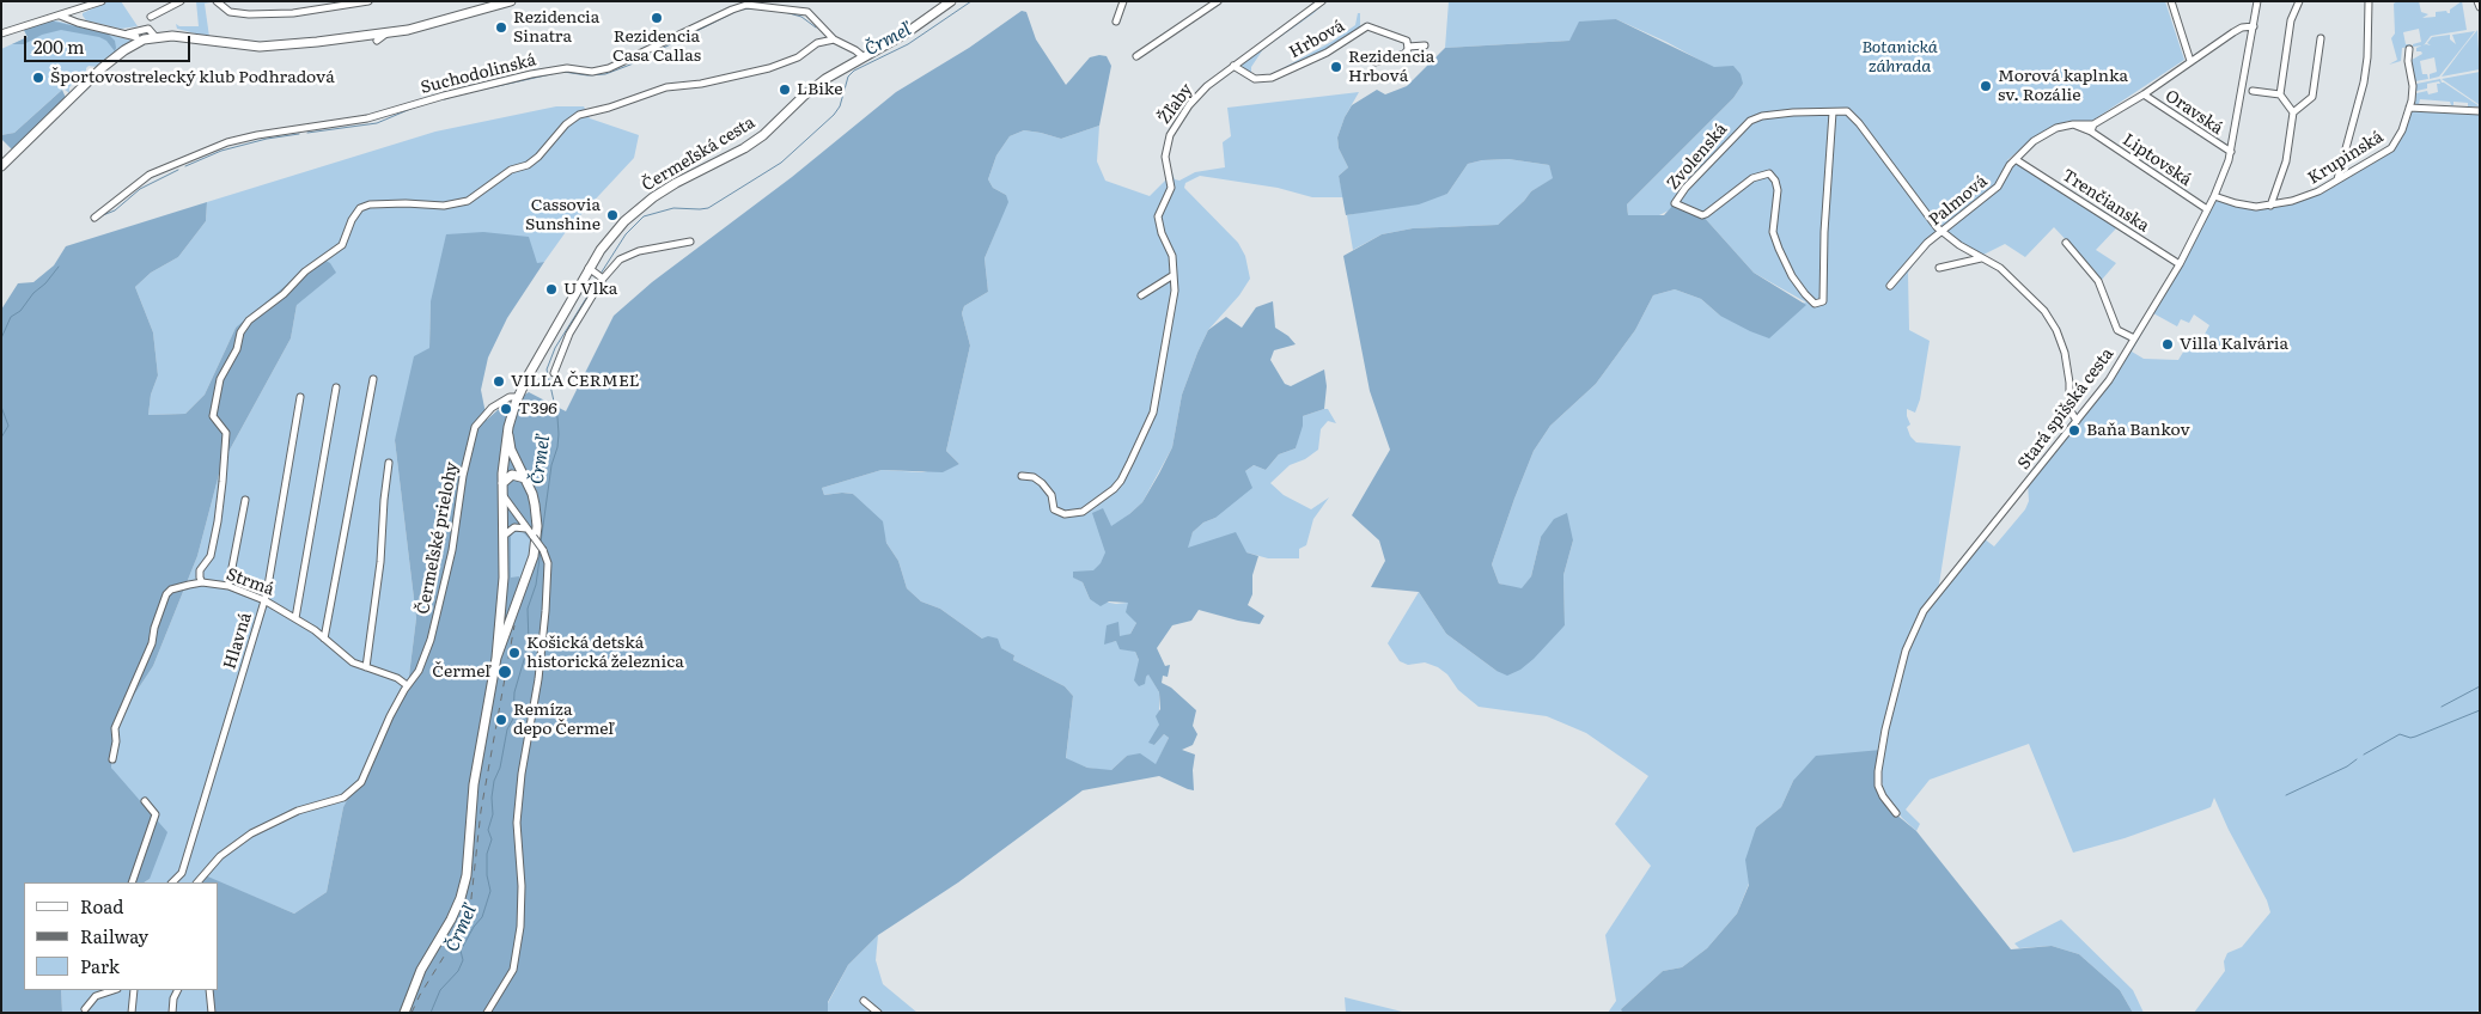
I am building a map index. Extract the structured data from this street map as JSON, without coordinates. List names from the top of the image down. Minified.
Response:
{"streets":{"main road":["Čermeľská cesta"],"street":["Hrbová","Suchodolinská","Žľaby","Oravská","Zvolenská","Krupinská","Liptovská","Palmová","Trenčianska","Stará spišská cesta","Čermeľské prielohy","Strmá","Hlavná"]},"crossings":[["Hrbová","Žľaby"],["Suchodolinská","Čermeľská cesta"],["Oravská","Stará spišská cesta"],["Čermeľská cesta","Čermeľské prielohy"],["Zvolenská","Palmová"],["Zvolenská","Stará spišská cesta"],["Krupinská","Stará spišská cesta"],["Liptovská","Stará spišská cesta"],["Palmová","Trenčianska"],["Trenčianska","Stará spišská cesta"],["Čermeľské prielohy","Strmá"],["Strmá","Hlavná"]],"water":["Črmeľ"],"parks":["Botanická záhrada"],"places":["Rezidencia Casa Callas","Rezidencia Sinatra","Rezidencia Hrbová","Športovostrelecký klub Podhradová","Morová kaplnka sv. Rozálie","LBike","Cassovia Sunshine","U Vlka","Villa Kalvária","VILLA ČERMEĽ","T396","Baňa Bankov","Košická detská historická železnica","Čermeľ","Remíza depo Čermeľ"],"legend":["Road","Railway","Park"],"scale_bar":"200 m"}
